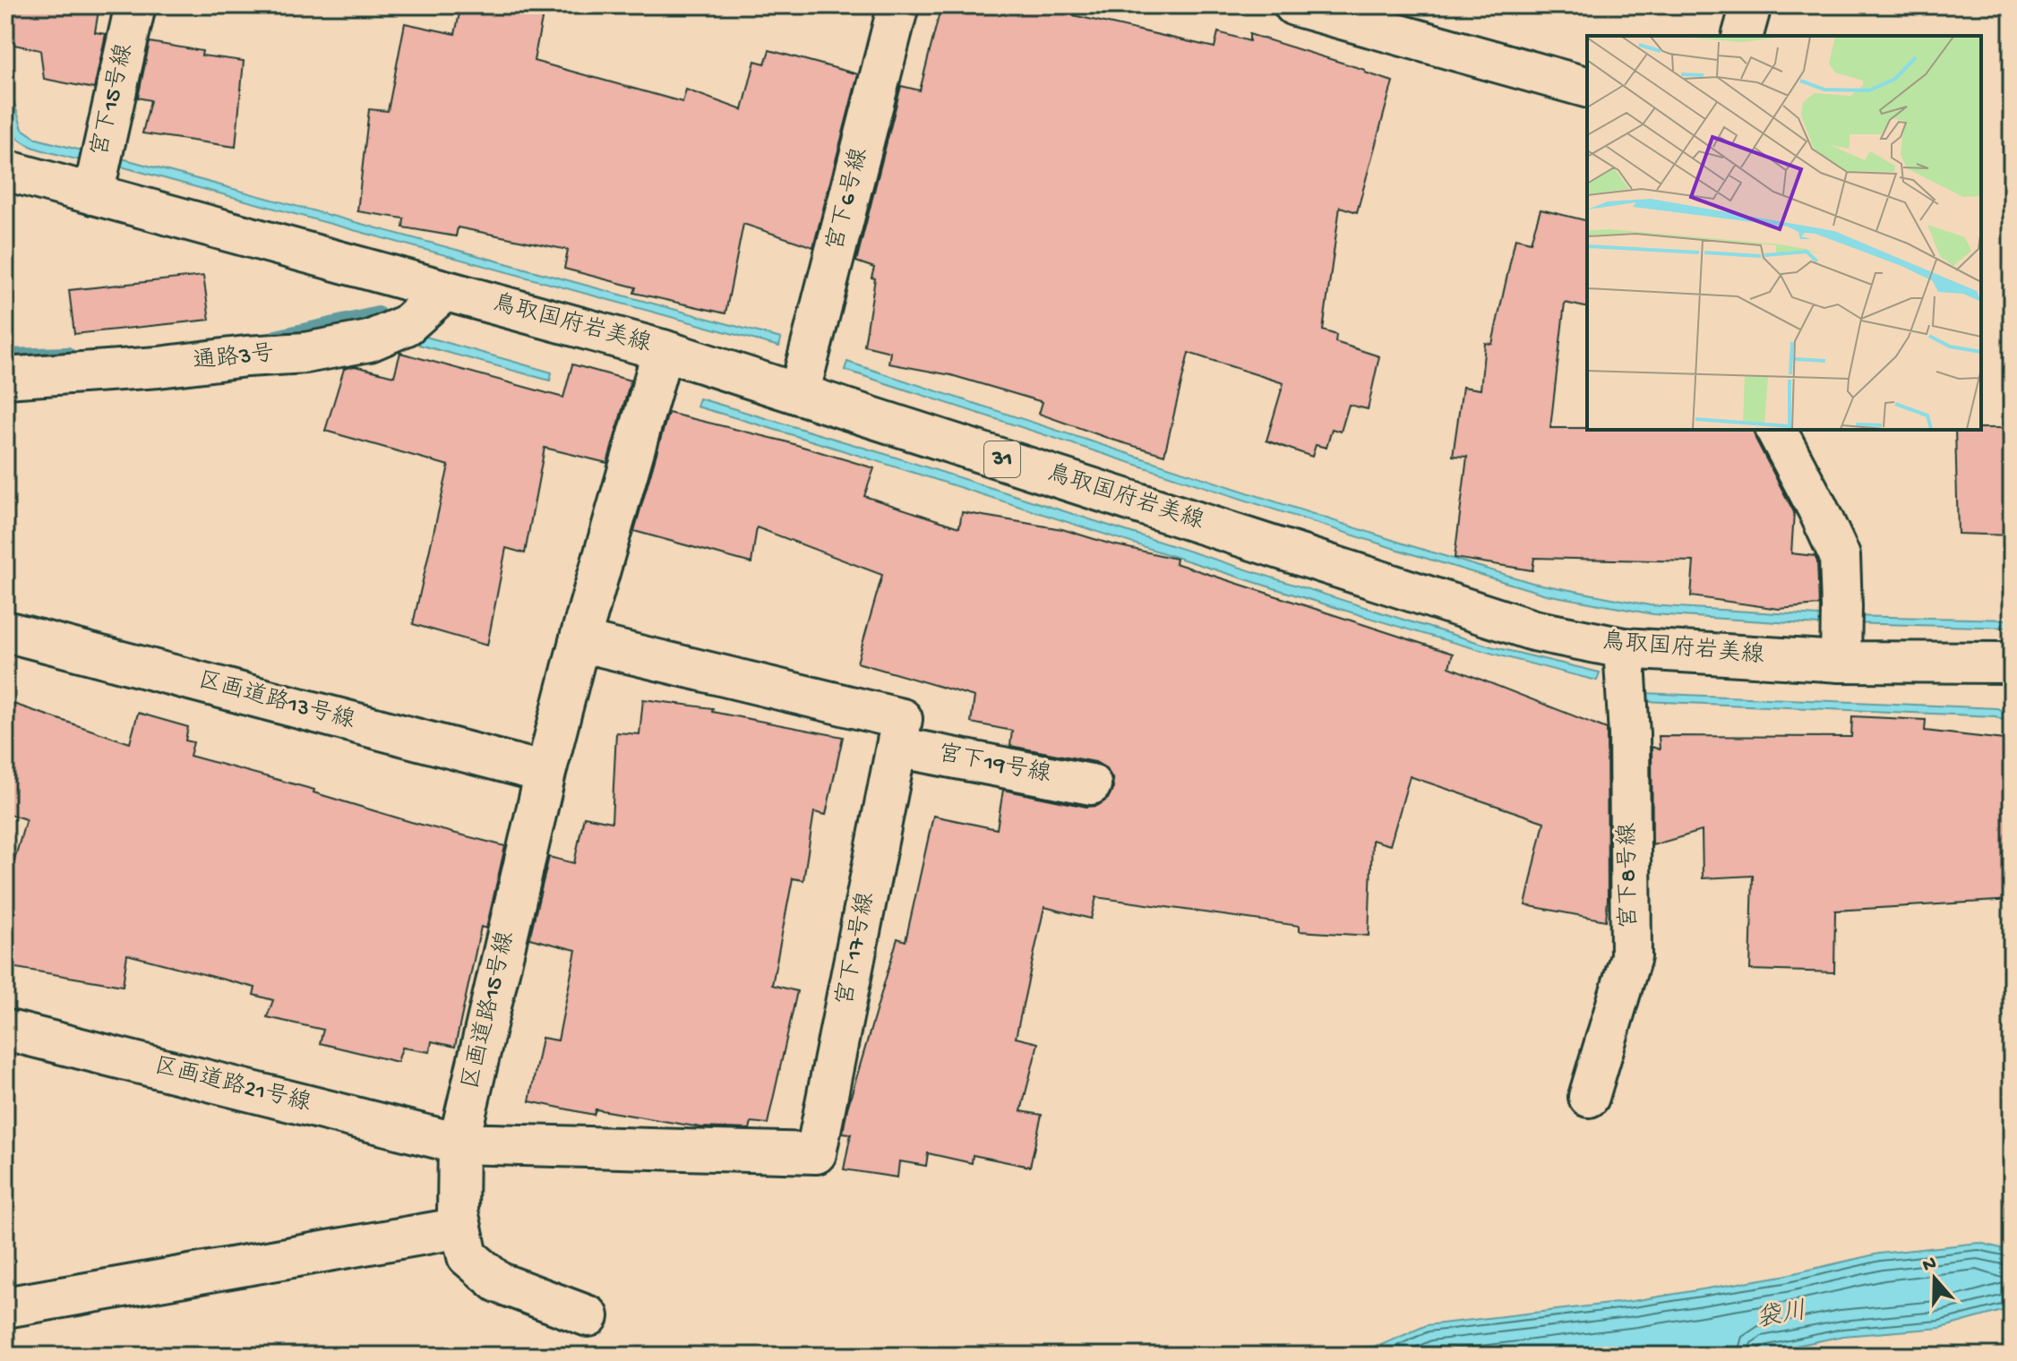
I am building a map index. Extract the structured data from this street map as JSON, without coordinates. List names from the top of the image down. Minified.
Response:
{"streets":{"street":["宮下15号線","宮下6号線","鳥取国府岩美線","通路3号","31","区画道路13号線","宮下19号線","宮下8号線","宮下17号線","区画道路15号線","区画道路21号線"]},"crossings":[["宮下15号線","鳥取国府岩美線"],["宮下6号線","鳥取国府岩美線"],["鳥取国府岩美線","通路3号"],["鳥取国府岩美線","宮下8号線"],["鳥取国府岩美線","区画道路15号線"],["区画道路13号線","区画道路15号線"],["宮下19号線","宮下17号線"],["宮下17号線","区画道路15号線"],["宮下17号線","区画道路21号線"],["区画道路15号線","区画道路21号線"]],"water":["袋川"],"north":"top"}
